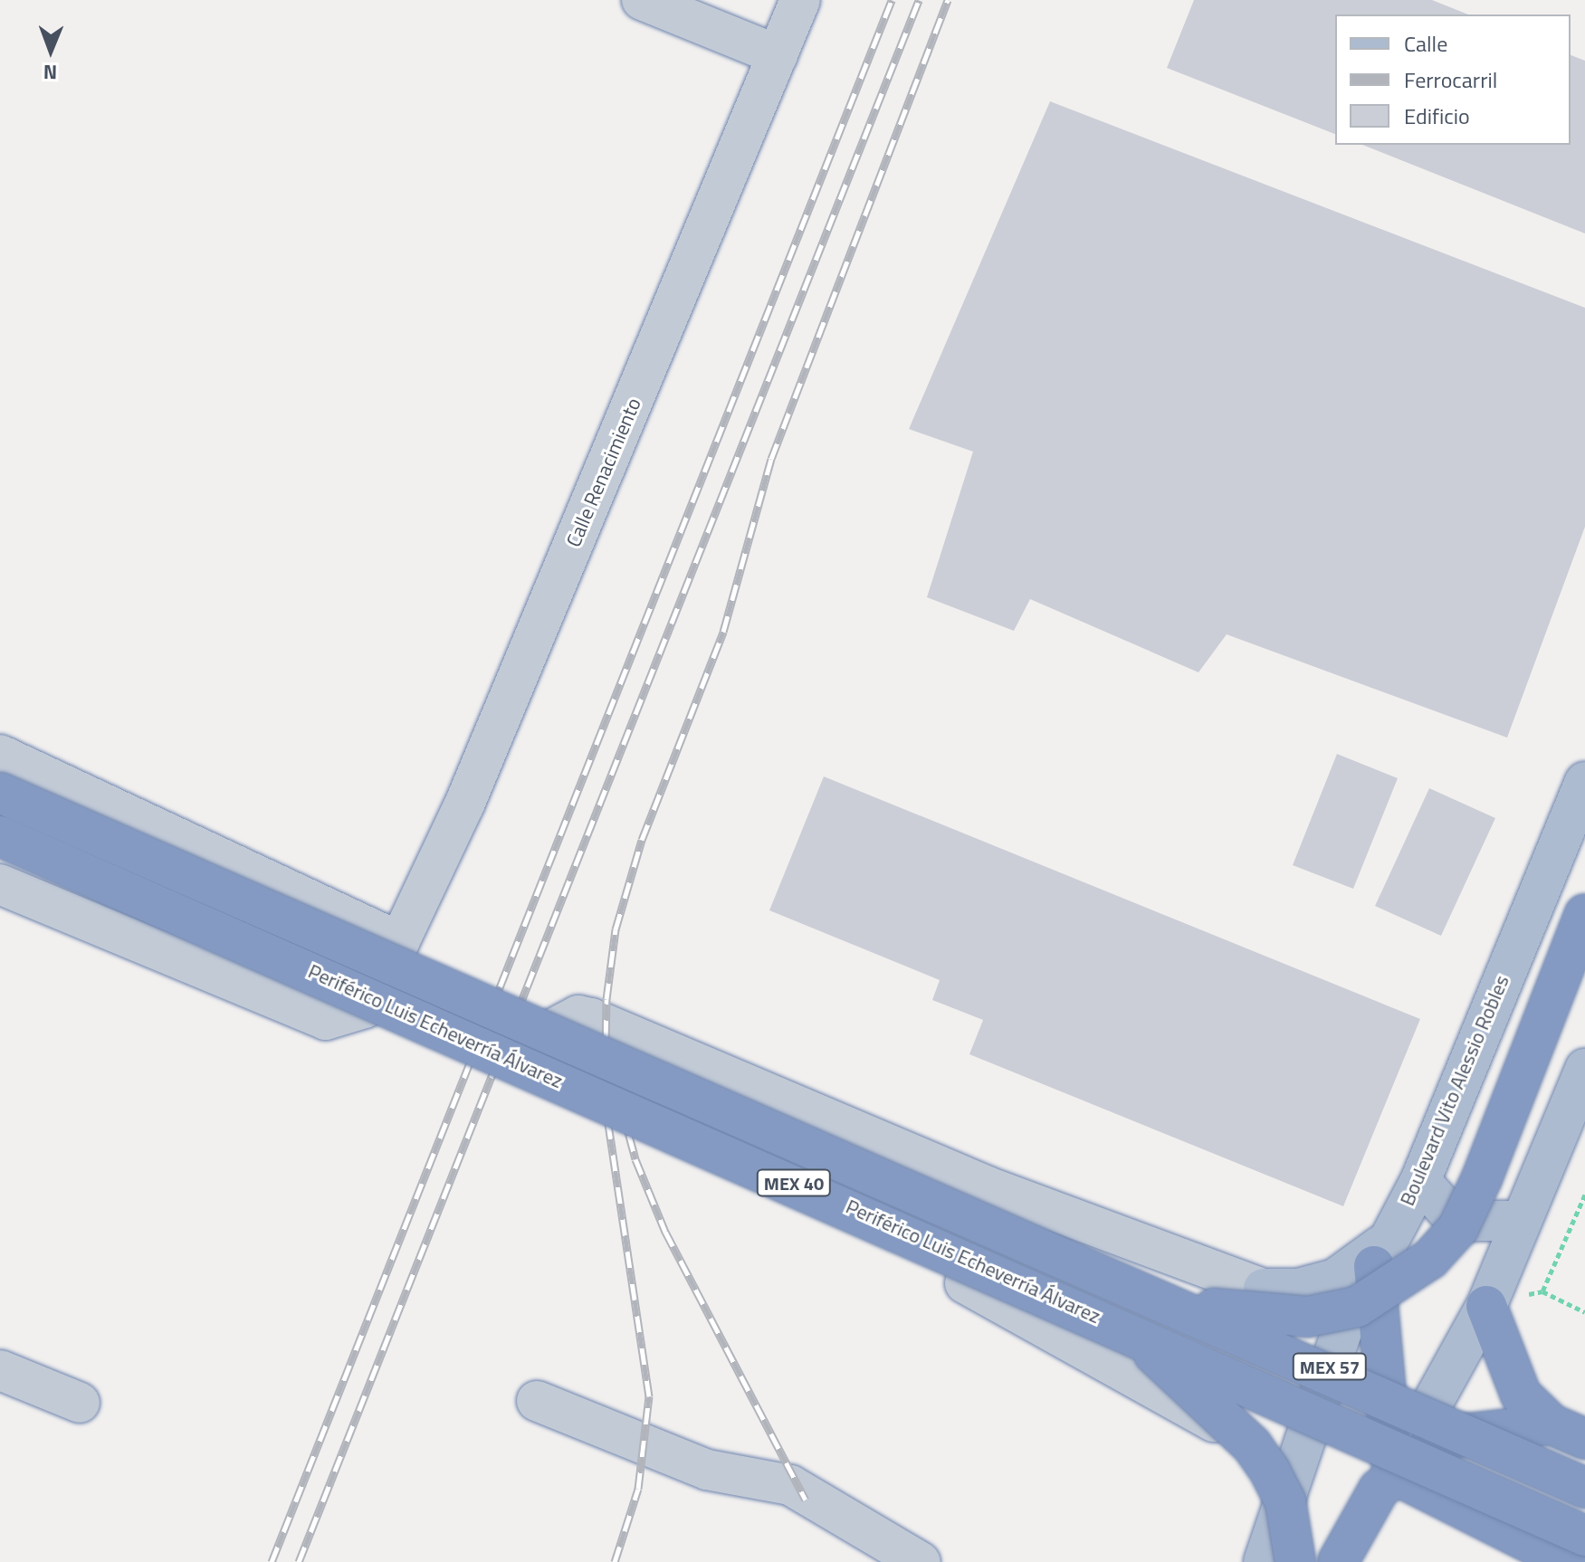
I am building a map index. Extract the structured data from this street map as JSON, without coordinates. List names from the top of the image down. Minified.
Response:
{"streets":{"highway":["Periférico Luis Echeverría Álvarez","MEX 40"],"main road":["Boulevard Vito Alessio Robles","MEX 57"],"street":["Calle Renacimiento"]},"crossings":[["Periférico Luis Echeverría Álvarez","Boulevard Vito Alessio Robles"]],"legend":["Calle","Ferrocarril","Edificio"],"north":"bottom"}
